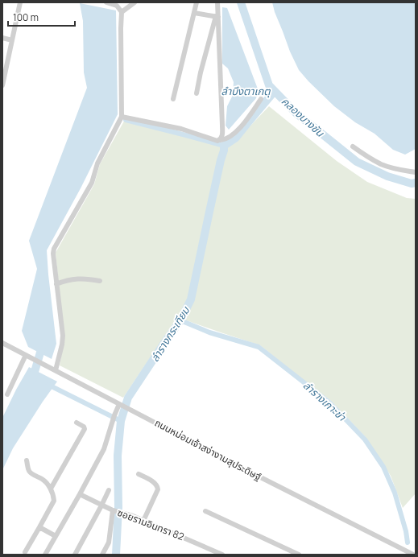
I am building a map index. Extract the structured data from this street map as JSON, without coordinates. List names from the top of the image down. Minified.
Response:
{"streets":{"street":["ถนนหม่อมเจ้าสง่างามสุประดิษฐ์","ซอยรามอินทรา 82"]},"water":["ลำบึงตาเกตุ","คลองบางชัน","ลำรางกระเทียม","ลำรางเกาะข่า"],"scale_bar":"100 m"}
